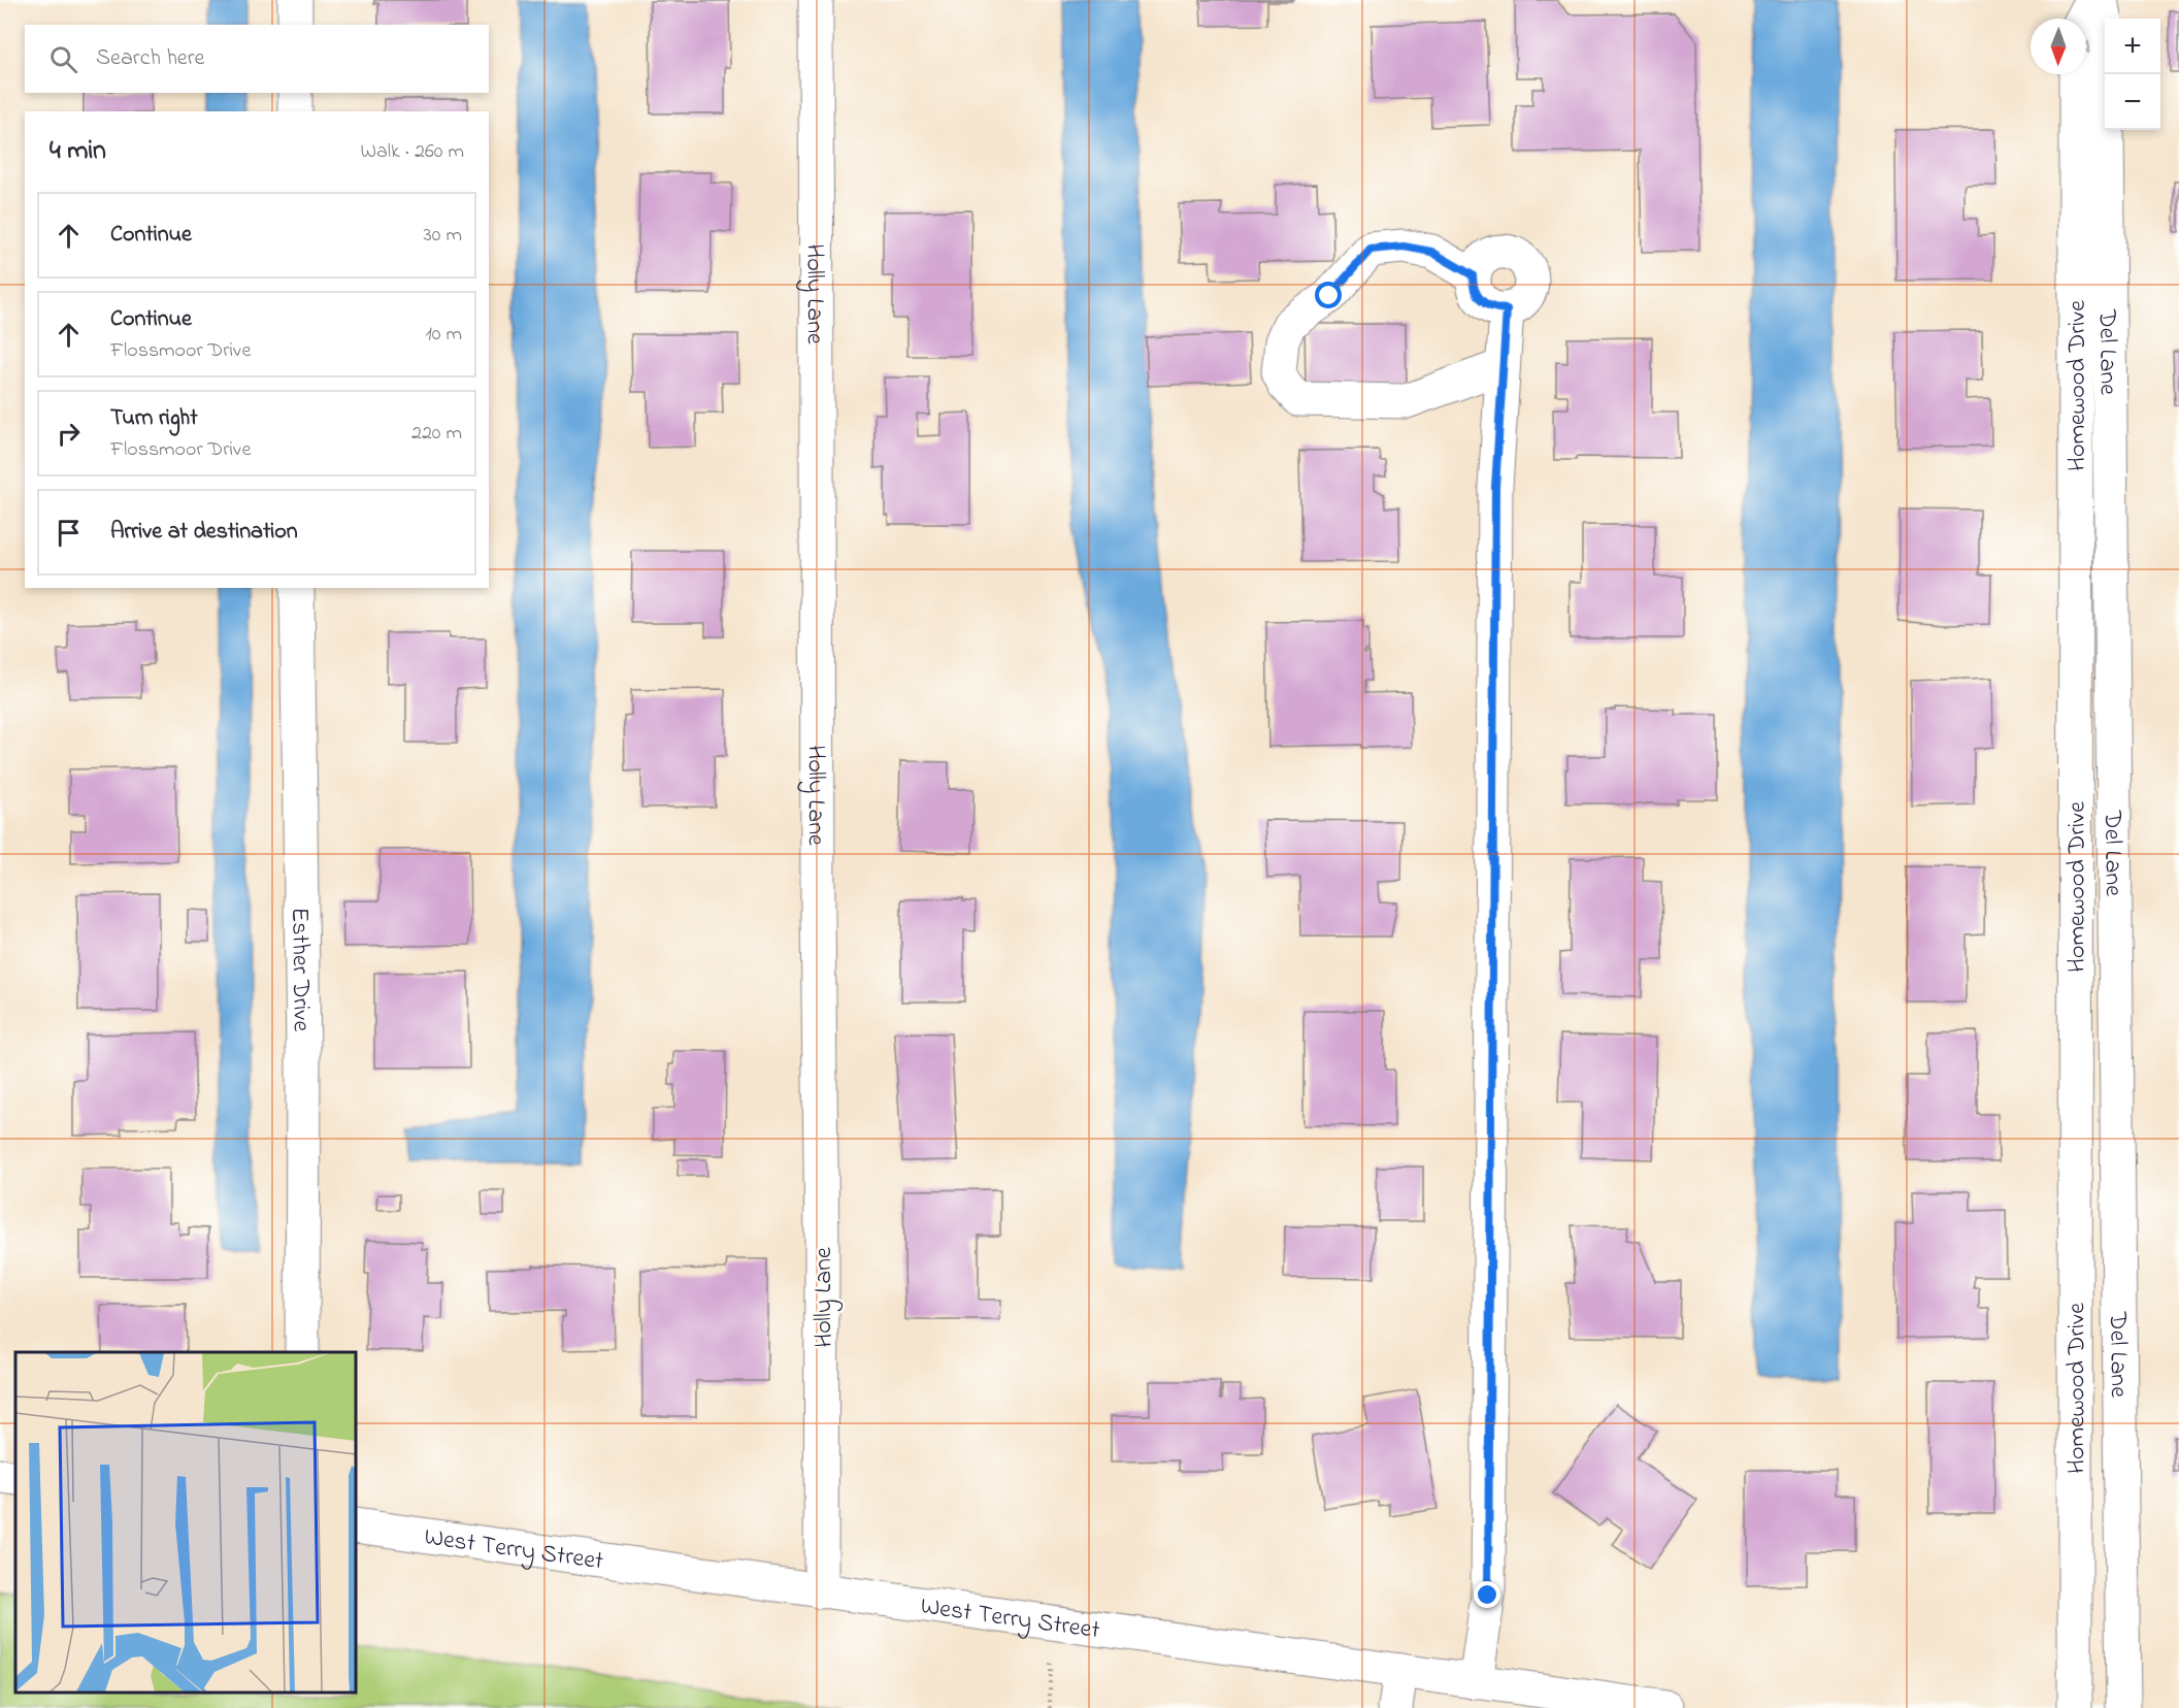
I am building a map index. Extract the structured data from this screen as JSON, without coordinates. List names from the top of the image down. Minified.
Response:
{"streets":{"street":["Holly Lane","Del Lane","Homewood Drive","Esther Drive","West Terry Street"]},"crossings":[["Holly Lane","West Terry Street"]],"north":"bottom","page":{"map_buttons":["+","−"],"search":"Search here","heading":["4 min","Walk · 260 m"],"list":[["Continue","30 m"],["Continue","Flossmoor Drive","10 m"],["Turn right","Flossmoor Drive","220 m"],"Arrive at destination"]}}
